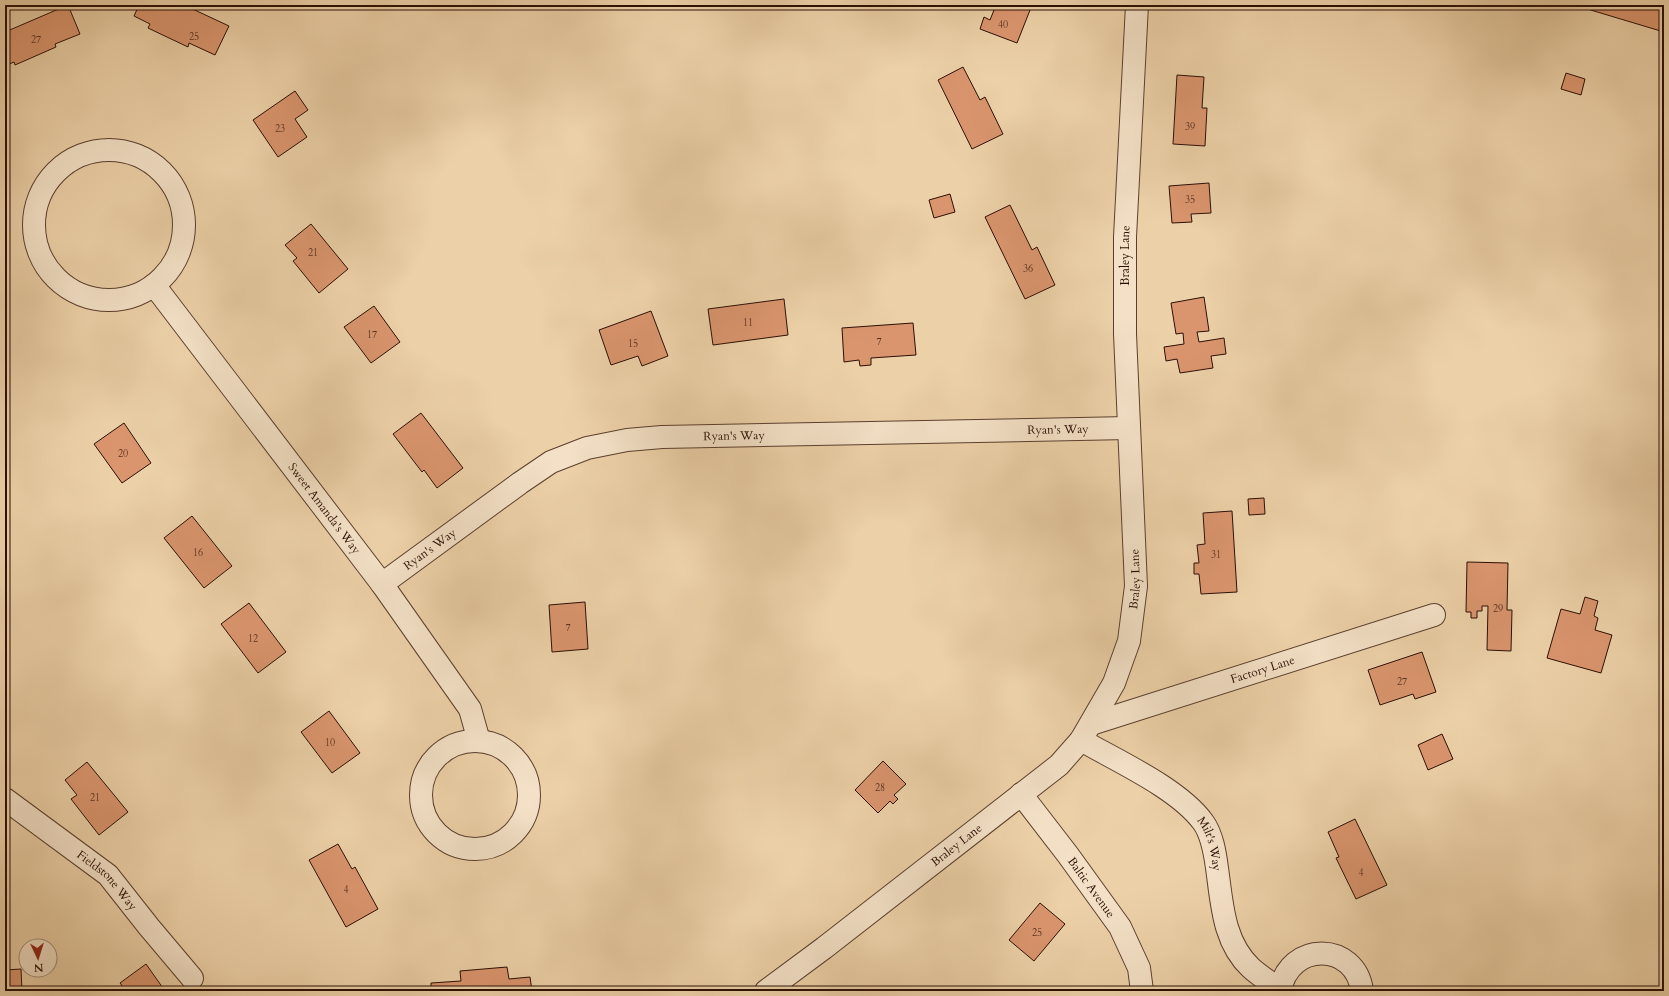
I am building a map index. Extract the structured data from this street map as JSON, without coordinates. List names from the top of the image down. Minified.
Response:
{"streets":{"street":["Braley Lane","Ryan's Way","Sweet Amanda's Way","Factory Lane","Milt's Way","Fieldstone Way","Baltic Avenue"]},"crossings":[["Braley Lane","Ryan's Way"],["Braley Lane","Factory Lane"],["Braley Lane","Milt's Way"],["Braley Lane","Baltic Avenue"],["Ryan's Way","Sweet Amanda's Way"],["Factory Lane","Milt's Way"]],"house_numbers":["40","25","27","39","23","35","21","36","11","17","7","15","20","16","31","29","7","12","27","10","28","21","4","4","25"],"north":"bottom"}
